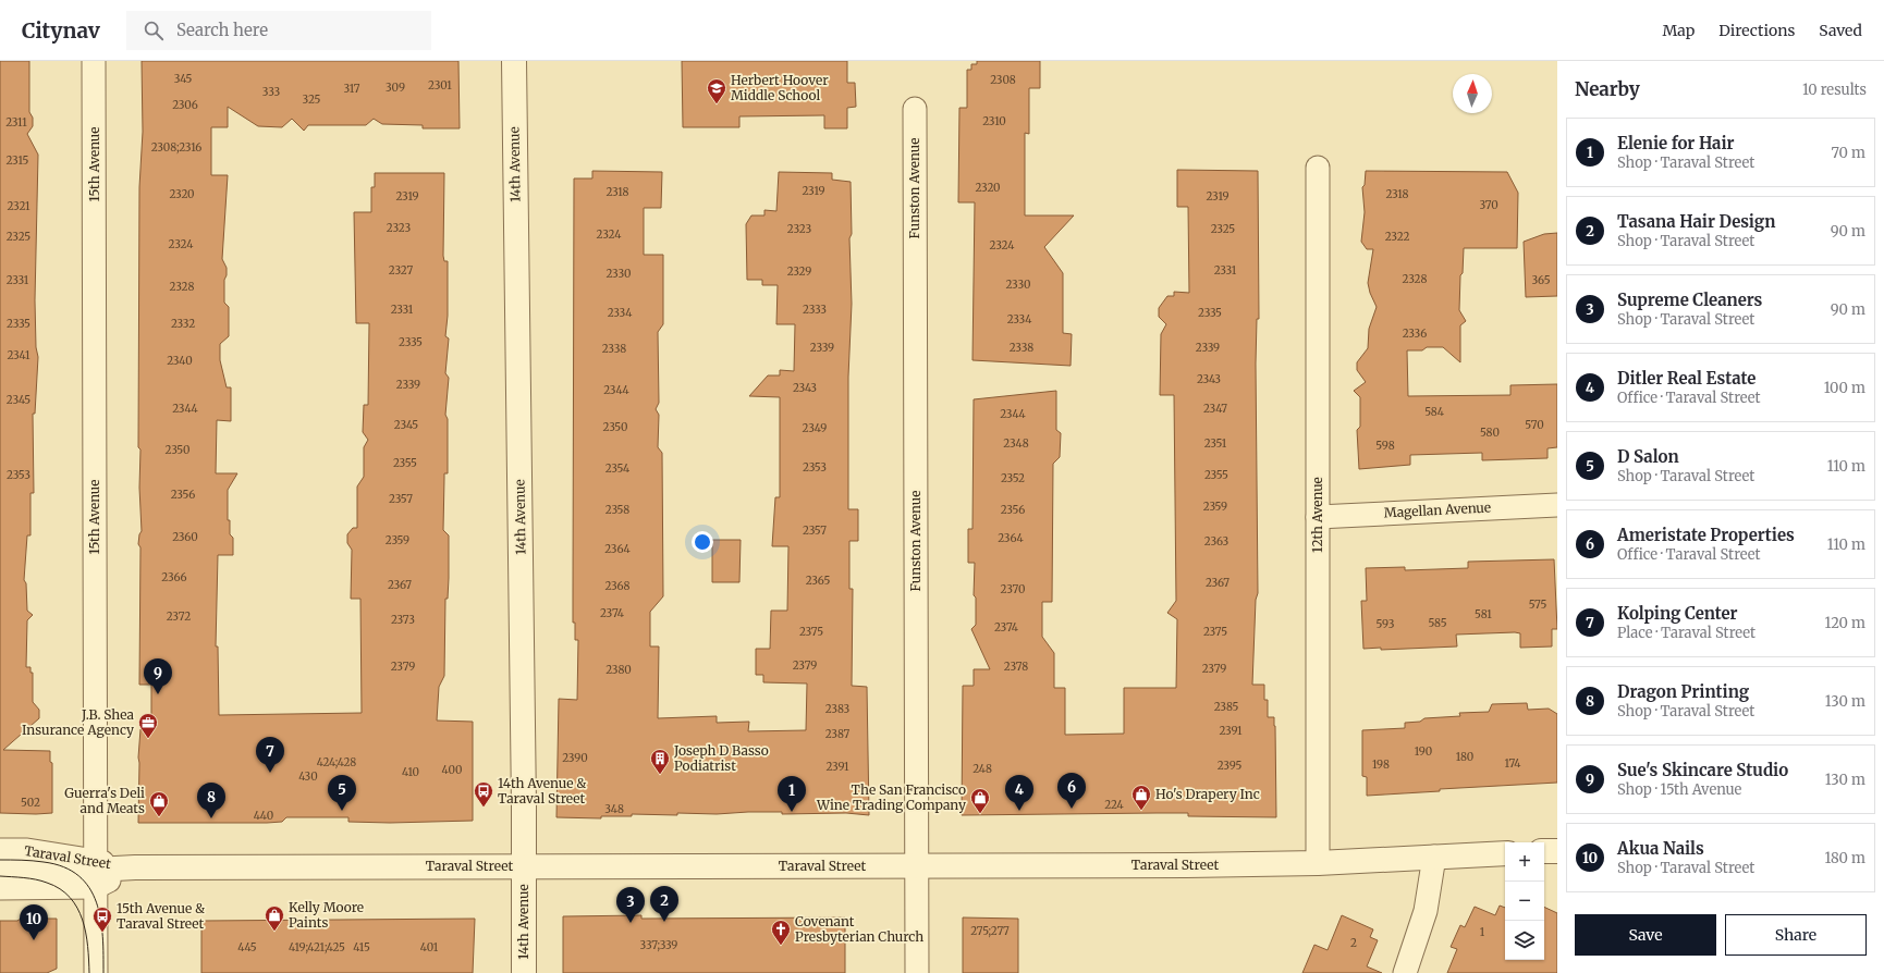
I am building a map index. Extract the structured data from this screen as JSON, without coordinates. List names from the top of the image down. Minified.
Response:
{"streets":{"street":["15th Avenue","14th Avenue","Funston Avenue","Magellan Avenue","12th Avenue","Taraval Street"]},"crossings":[["15th Avenue","Taraval Street"],["14th Avenue","Taraval Street"],["Funston Avenue","Taraval Street"],["Magellan Avenue","12th Avenue"],["12th Avenue","Taraval Street"]],"places":{"school or university":["Herbert Hoover Middle School"],"office":["J.B. Shea Insurance Agency"],"building":["Joseph D Basso Podiatrist"],"bus stop":["14th Avenue & Taraval Street","15th Avenue & Taraval Street"],"shop":["Ho's Drapery Inc","The San Francisco Wine Trading Company","Guerra's Deli and Meats","Kelly Moore Paints"],"church":["Covenant Presbyterian Church"]},"house_numbers":["345","2308","2301","309","317","333","325","2306","2310","2311","2308;2316","2315","2320","2319","2318","2320","2318","2319","2319","370","2321","2323","2323","2325","2324","2325","2322","2324","2324","2327","2331","2329","2330","2328","2331","365","2330","2328","2331","2333","2334","2335","2334","2335","2332","2336","2335","2339","2338","2339","2338","2341","2340","2343","2339","2343","2344","2345","2344","2347","584","2344","2345","570","2350","2349","580","2348","2351","598","2350","2355","2353","2354","2353","2355","2352","2356","2357","2359","2358","2356","2357","2360","2364","2359","2363","2364","2366","2365","2367","2367","2368","2370","575","2374","581","2372","2373","585","593","2374","2375","2375","2379","2379","2378","2379","2380","2385","2383","2391","2387","190","180","2390","424;428","174","198","2395","2391","248","400","410","430","502","224","348","440","275;277","1","2","337;339","445","419;421;425","415","401"],"north":"top","page":{"header":"Citynav","search":"Search here","nav":["Map","Directions","Saved"],"heading":["Nearby","10 results"],"list":[{"mark":"1","name":"Elenie for Hair","note":"Shop · Taraval Street","value":"70 m"},{"mark":"2","name":"Tasana Hair Design","note":"Shop · Taraval Street","value":"90 m"},{"mark":"3","name":"Supreme Cleaners","note":"Shop · Taraval Street","value":"90 m"},{"mark":"4","name":"Ditler Real Estate","note":"Office · Taraval Street","value":"100 m"},{"mark":"5","name":"D Salon","note":"Shop · Taraval Street","value":"110 m"},{"mark":"6","name":"Ameristate Properties","note":"Office · Taraval Street","value":"110 m"},{"mark":"7","name":"Kolping Center","note":"Place · Taraval Street","value":"120 m"},{"mark":"8","name":"Dragon Printing","note":"Shop · Taraval Street","value":"130 m"},{"mark":"9","name":"Sue's Skincare Studio","note":"Shop · 15th Avenue","value":"130 m"},{"mark":"10","name":"Akua Nails","note":"Shop · Taraval Street","value":"180 m"}],"pins":["9","7","6","4","5","1","8","2","3","10"],"map_buttons":["+","−"],"buttons":["Save","Share"]}}
